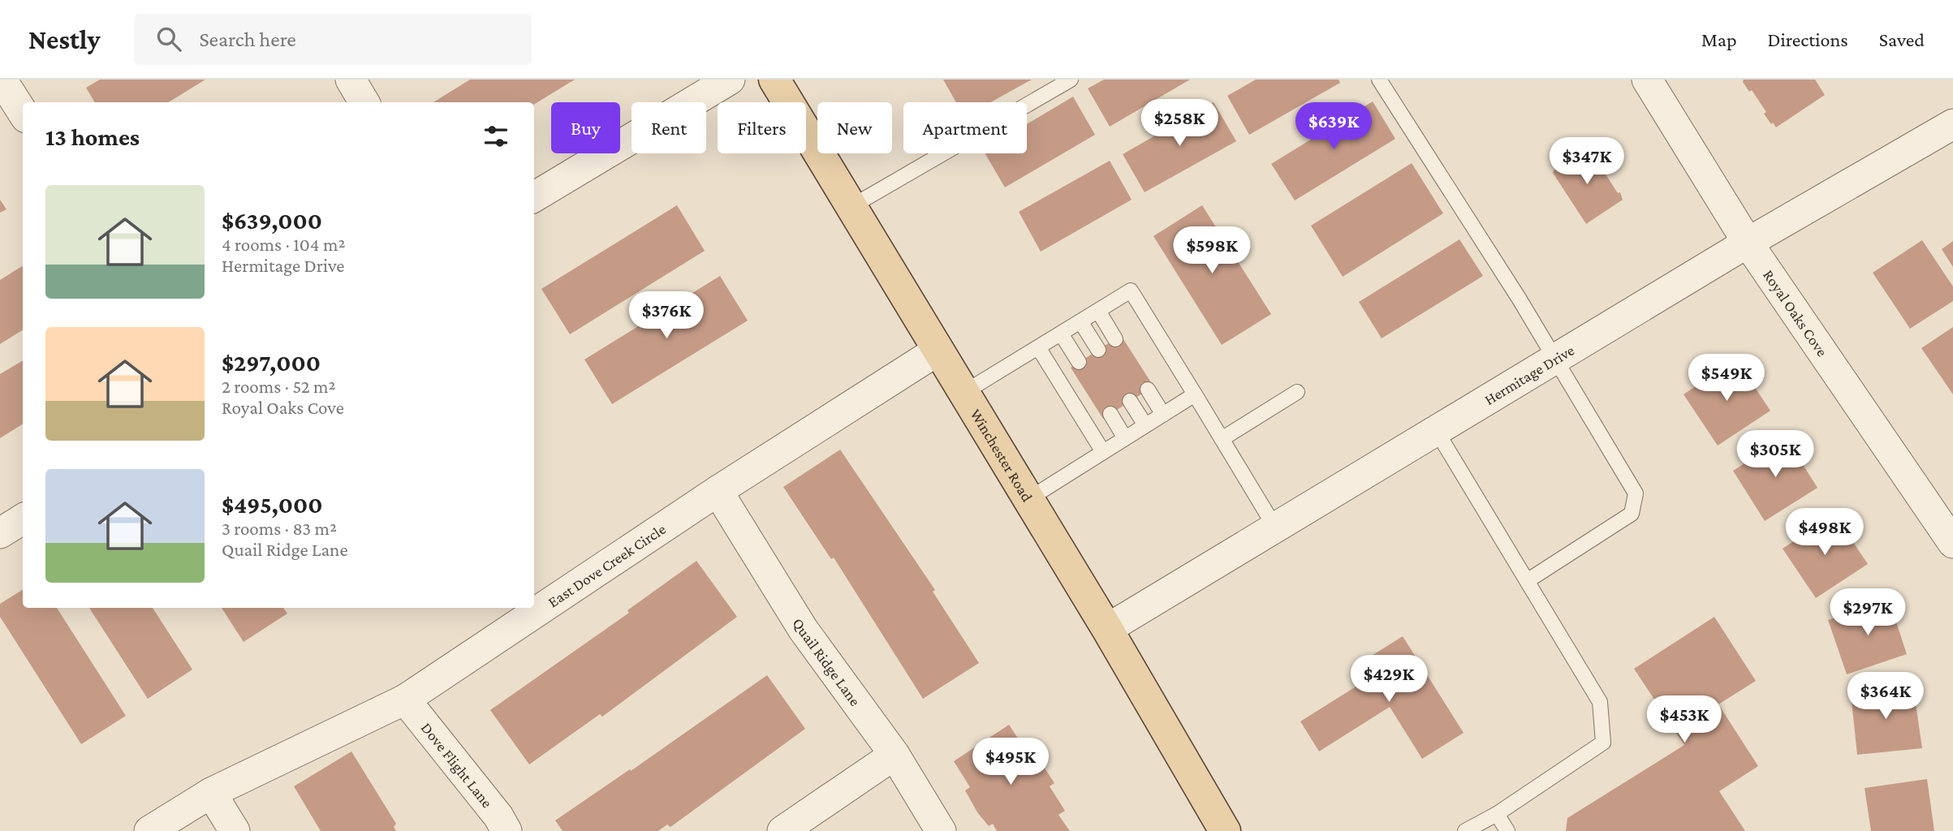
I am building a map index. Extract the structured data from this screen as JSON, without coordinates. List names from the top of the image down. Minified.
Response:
{"streets":{"main road":["Winchester Road"],"street":["Royal Oaks Cove","Hermitage Drive","East Dove Creek Circle","Quail Ridge Lane","Dove Flight Lane"]},"crossings":[["Royal Oaks Cove","Hermitage Drive"],["Hermitage Drive","Winchester Road"],["Winchester Road","East Dove Creek Circle"],["East Dove Creek Circle","Quail Ridge Lane"],["East Dove Creek Circle","Dove Flight Lane"]],"page":{"header":"Nestly","search":"Search here","nav":["Map","Directions","Saved"],"price":["$258K","$639K","$347K","$598K","$376K","$549K","$305K","$498K","$297K","$429K","$364K","$453K","$495K"],"chip":["Buy","Rent","Filters","New","Apartment"],"heading":"13 homes","list":[{"name":"$639,000","note":"4 rooms · 104 m² · Hermitage Drive"},{"name":"$297,000","note":"2 rooms · 52 m² · Royal Oaks Cove"},{"name":"$495,000","note":"3 rooms · 83 m² · Quail Ridge Lane"}]}}
